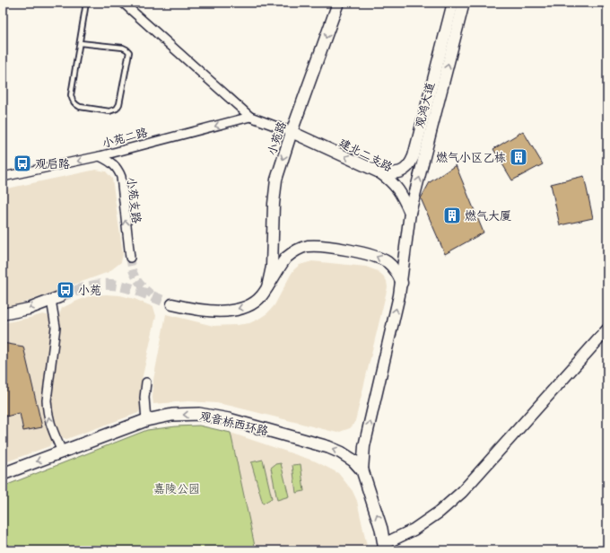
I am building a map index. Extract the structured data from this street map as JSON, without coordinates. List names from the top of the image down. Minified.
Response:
{"streets":{"main road":["观音桥西环路"],"street":["观鸿大道","小苑二路","小苑路","建北二支路","小苑支路"]},"crossings":[["观鸿大道","建北二支路"],["小苑二路","建北二支路"],["小苑二路","小苑支路"],["小苑路","建北二支路"],["建北二支路","观音桥西环路"]],"one_way":["小苑二路","建北二支路","小苑支路","观音桥西环路"],"parks":["嘉陵公园"],"places":{"building":["燃气小区乙栋","燃气大厦"],"bus stop":["观启路","小苑"]}}
